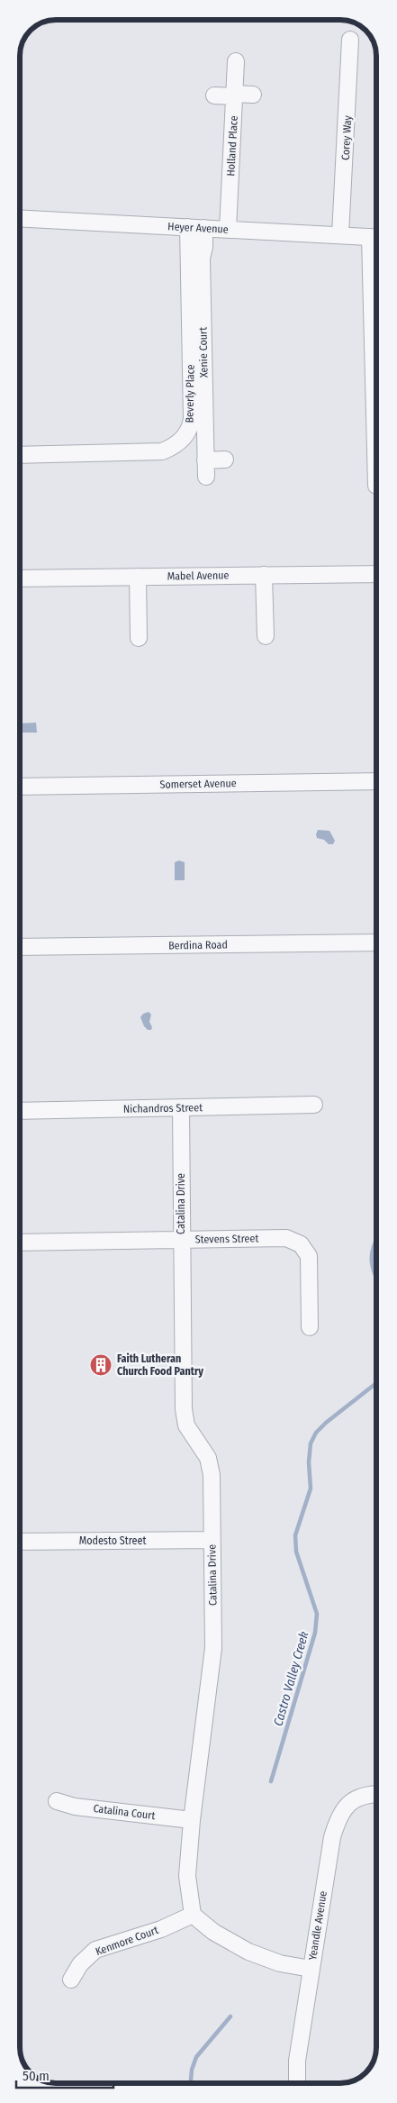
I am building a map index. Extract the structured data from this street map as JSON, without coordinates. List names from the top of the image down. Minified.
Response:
{"streets":{"street":["Corey Way","Holland Place","Heyer Avenue","Xenie Court","Beverly Place","Mabel Avenue","Somerset Avenue","Berdina Road","Nichandros Street","Catalina Drive","Stevens Street","Modesto Street","Catalina Court","Yeandle Avenue","Kenmore Court"]},"crossings":[["Corey Way","Heyer Avenue"],["Holland Place","Heyer Avenue"],["Heyer Avenue","Xenie Court"],["Heyer Avenue","Beverly Place"],["Nichandros Street","Catalina Drive"],["Catalina Drive","Stevens Street"],["Catalina Drive","Modesto Street"],["Catalina Drive","Catalina Court"],["Catalina Drive","Kenmore Court"]],"water":["Castro Valley Creek"],"places":{"building":["Faith Lutheran Church Food Pantry"]},"scale_bar":"50 m"}
